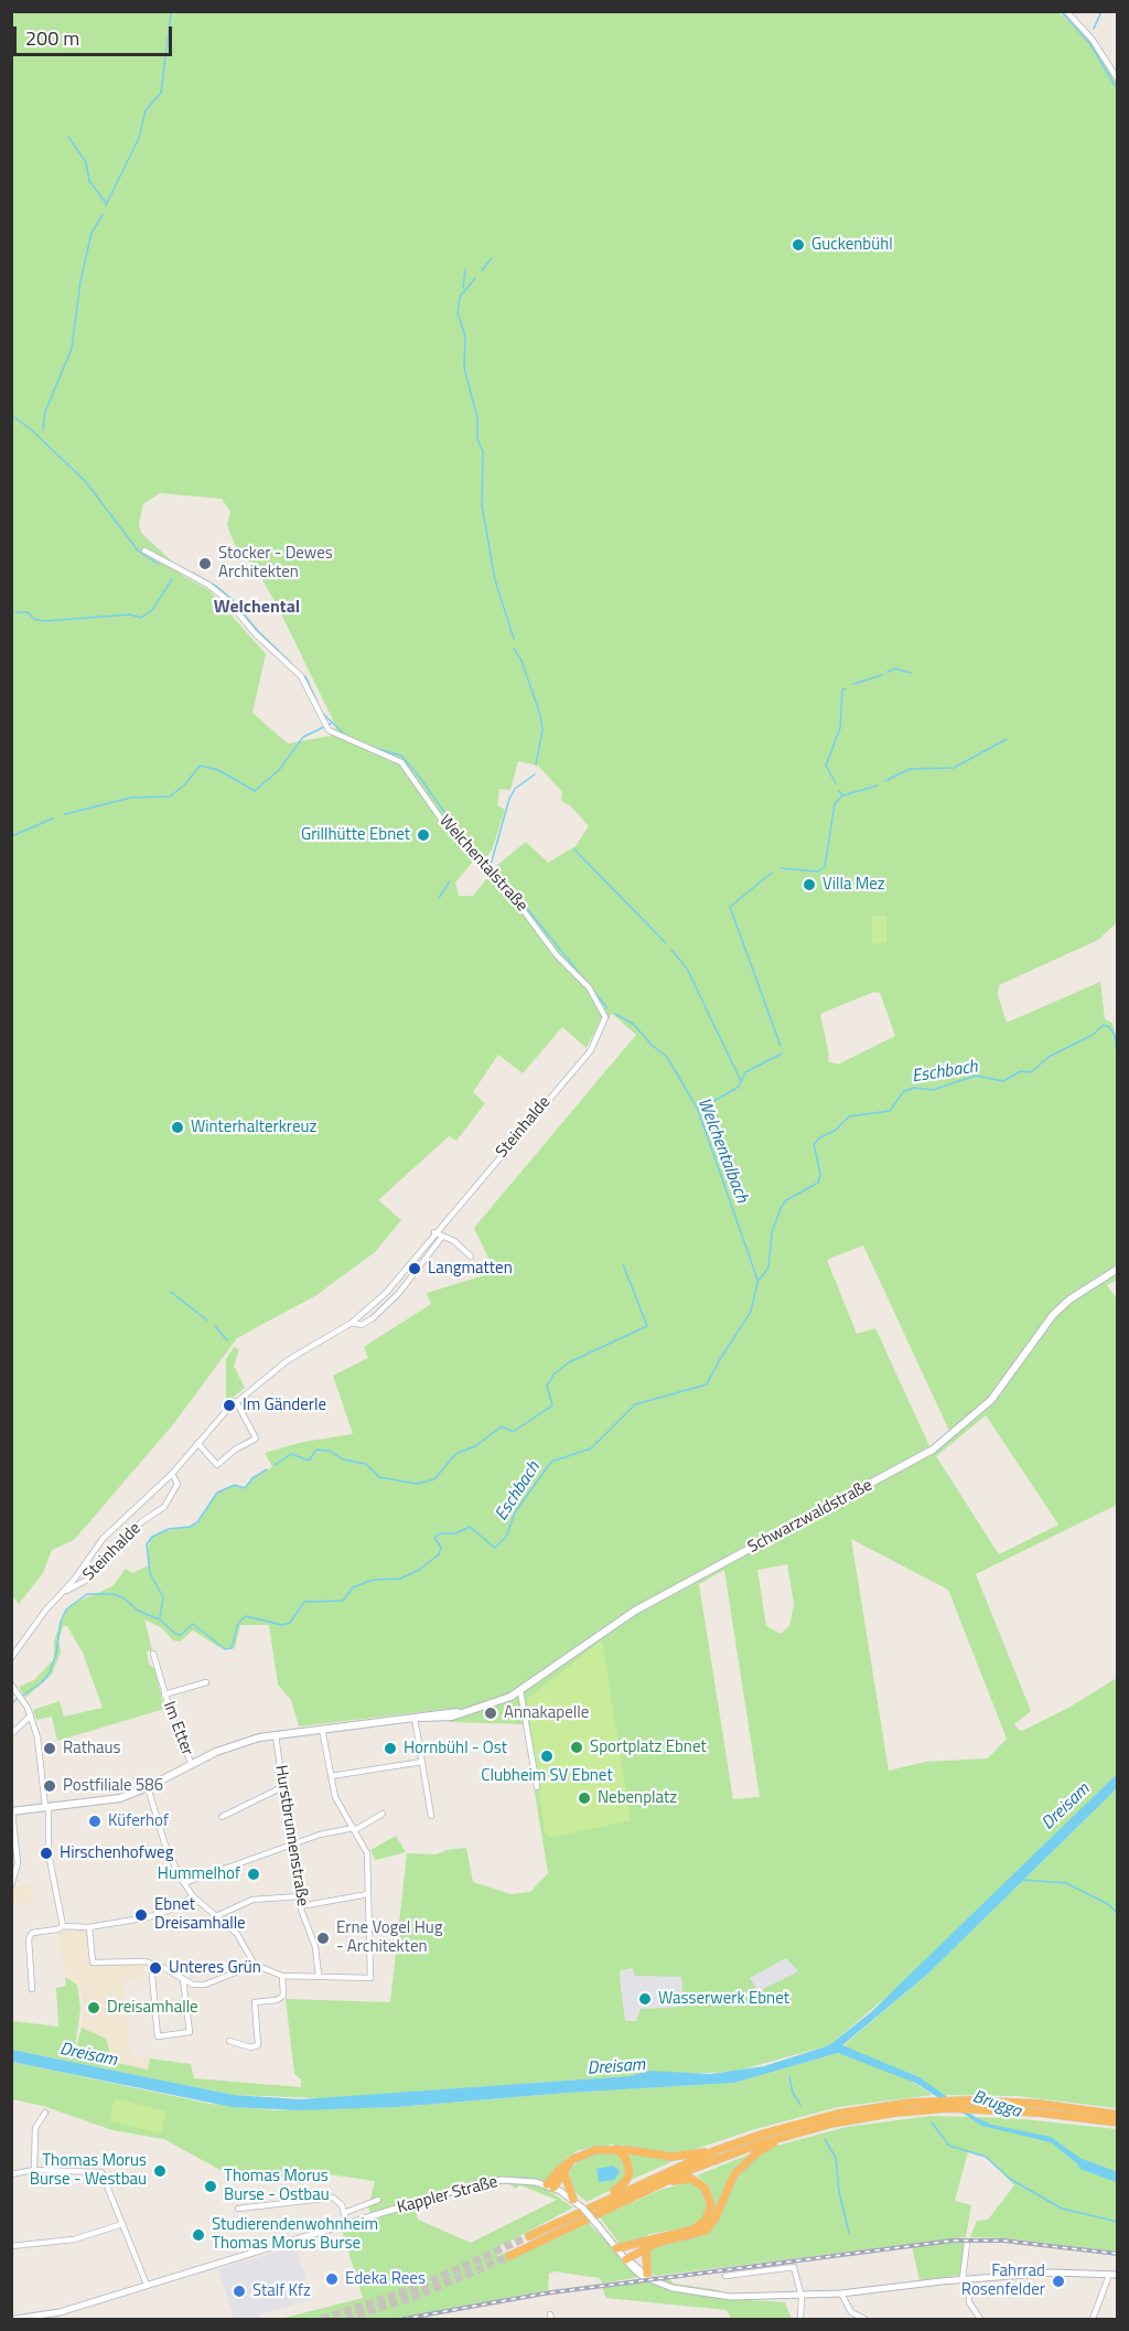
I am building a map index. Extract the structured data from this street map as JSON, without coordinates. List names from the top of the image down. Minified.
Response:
{"streets":{"main road":["Schwarzwaldstraße"],"street":["Welchentalstraße","Steinhalde","Im Etter","Hurstbrunnenstraße","Kappler Straße"]},"crossings":[["Welchentalstraße","Steinhalde"],["Schwarzwaldstraße","Im Etter"],["Schwarzwaldstraße","Hurstbrunnenstraße"]],"districts":["Welchental"],"water":["Eschbach","Welchentalbach","Dreisam","Brugga"],"places":["Guckenbühl","Stocker - Dewes Architekten","Grillhütte Ebnet","Villa Mez","Winterhalterkreuz","Langmatten","Im Gänderle","Annakapelle","Sportplatz Ebnet","Rathaus","Hornbühl - Ost","Clubheim SV Ebnet","Postfiliale 586","Nebenplatz","Küferhof","Hirschenhofweg","Hummelhof","Ebnet Dreisamhalle","Erne Vogel Hug - Architekten","Unteres Grün","Wasserwerk Ebnet","Dreisamhalle","Thomas Morus Burse - Westbau","Thomas Morus Burse - Ostbau","Studierendenwohnheim Thomas Morus Burse","Edeka Rees","Fahrrad Rosenfelder","Stalf Kfz"],"scale_bar":"200 m"}
